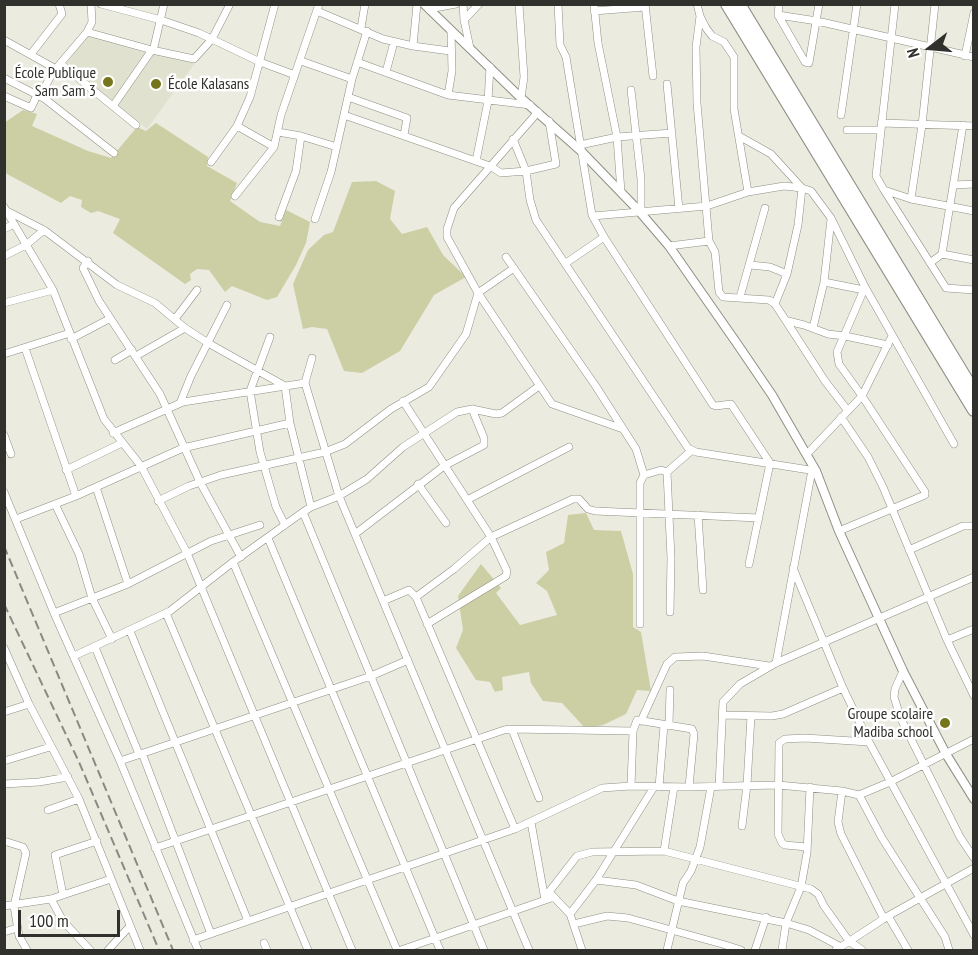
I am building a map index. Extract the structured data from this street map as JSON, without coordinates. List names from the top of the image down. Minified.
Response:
{"places":["École Publique Sam Sam 3","École Kalasans","Groupe scolaire Madiba school"],"scale_bar":"100 m","north":"left"}
